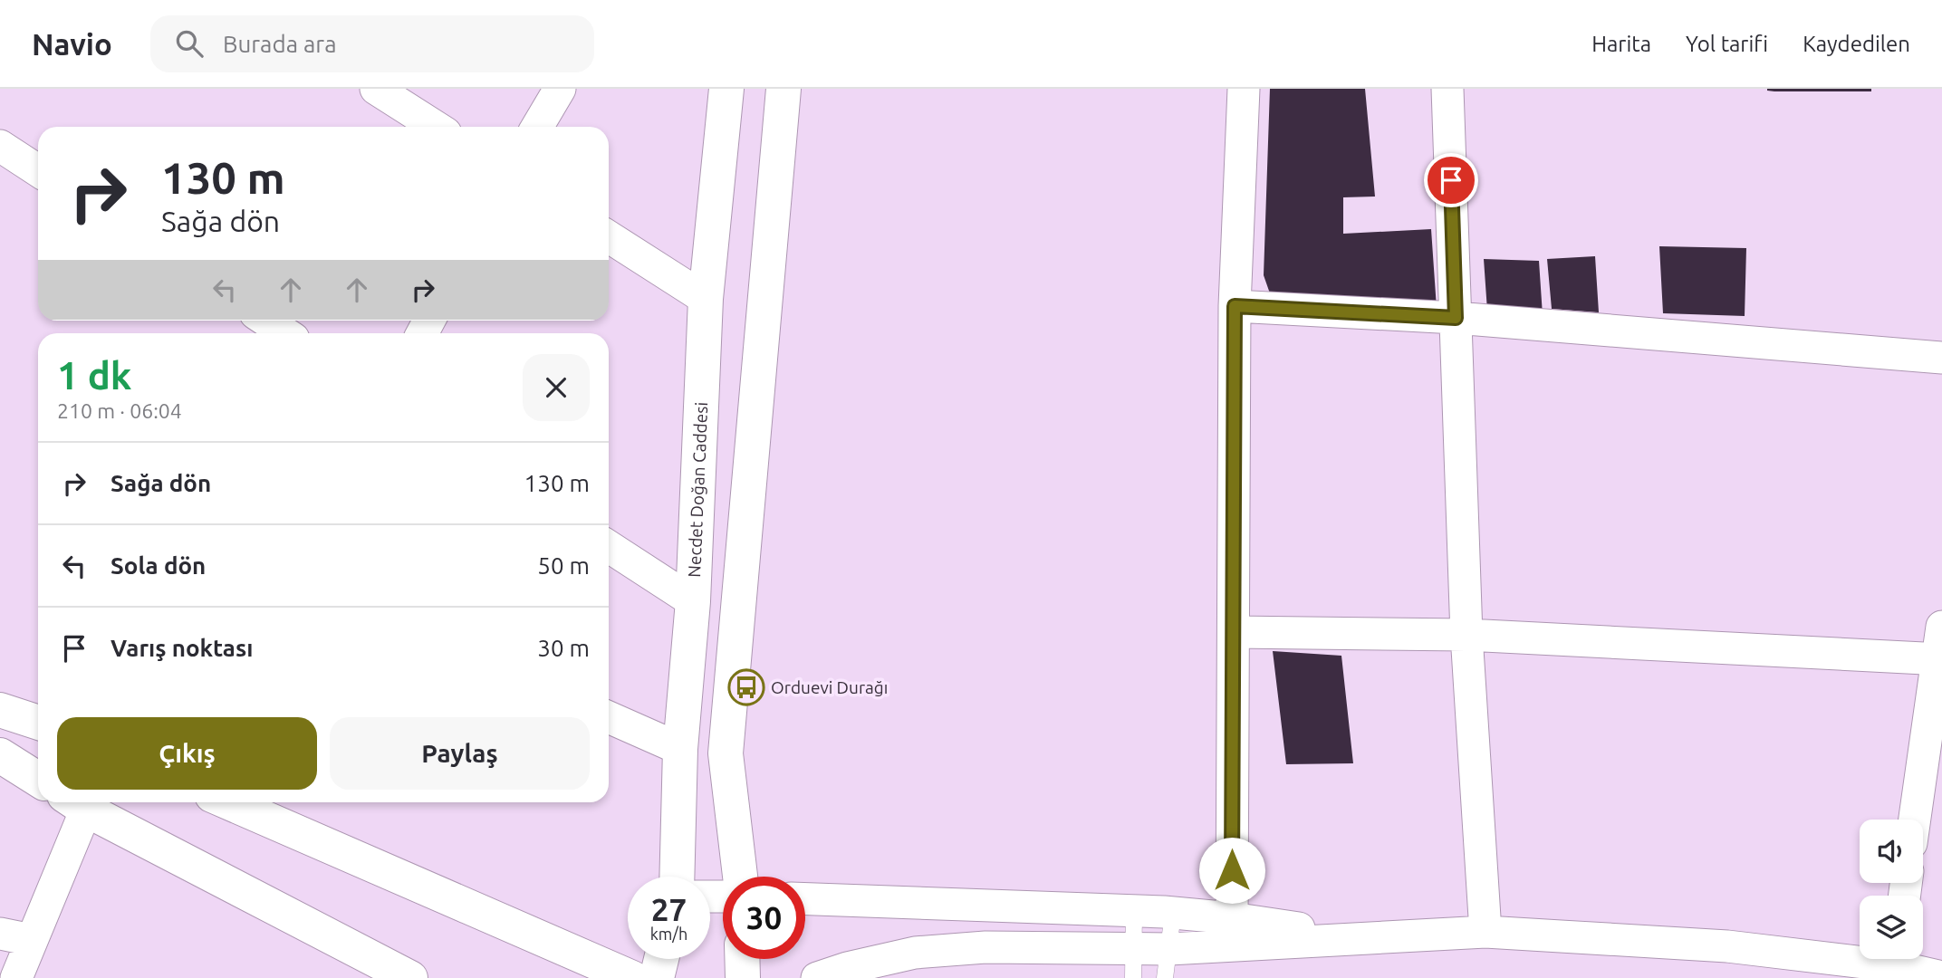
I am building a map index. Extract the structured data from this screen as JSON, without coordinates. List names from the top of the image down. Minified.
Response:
{"streets":{"main road":["Necdet Doğan Caddesi"]},"places":{"bus stop":["Orduevi Durağı"]},"page":{"header":"Navio","search":"Burada ara","nav":["Harita","Yol tarifi","Kaydedilen"],"turn":["130 m","Sağa dön"],"heading":["1 dk","210 m · 06:04"],"list":[{"name":"Sağa dön","value":"130 m"},{"name":"Sola dön","value":"50 m"},{"name":"Varış noktası","value":"30 m"}],"buttons":["Çıkış","Paylaş"],"speed":"27 km/h","limit":"30"}}
